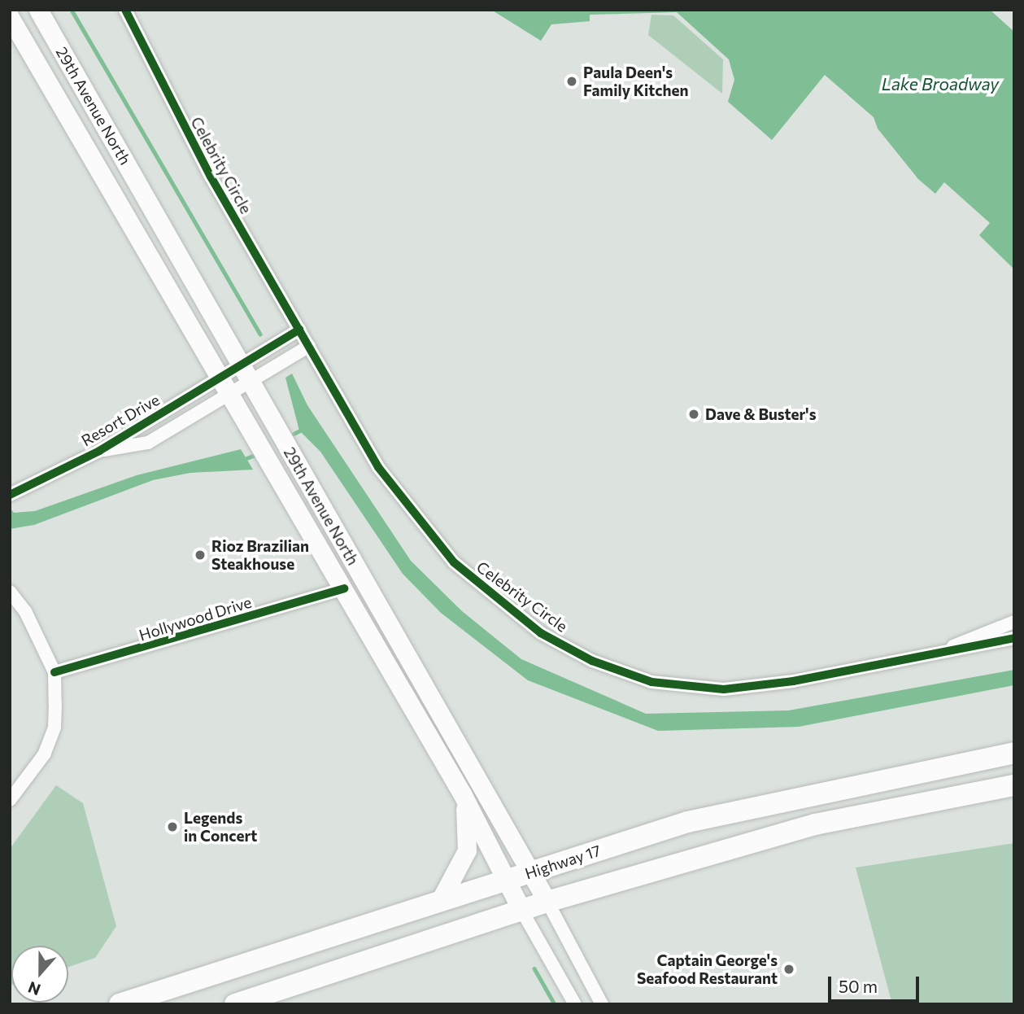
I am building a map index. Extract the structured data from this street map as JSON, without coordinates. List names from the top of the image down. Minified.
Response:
{"streets":{"highway":["Highway 17"],"main road":["29th Avenue North"],"street":["Celebrity Circle","Resort Drive","Hollywood Drive"]},"crossings":[["29th Avenue North","Resort Drive"],["29th Avenue North","Hollywood Drive"],["29th Avenue North","Highway 17"]],"water":["Lake Broadway"],"places":["Paula Deen's Family Kitchen","Dave & Buster's","Rioz Brazilian Steakhouse","Legends in Concert","Captain George's Seafood Restaurant"],"scale_bar":"50 m","north":"bottom"}
